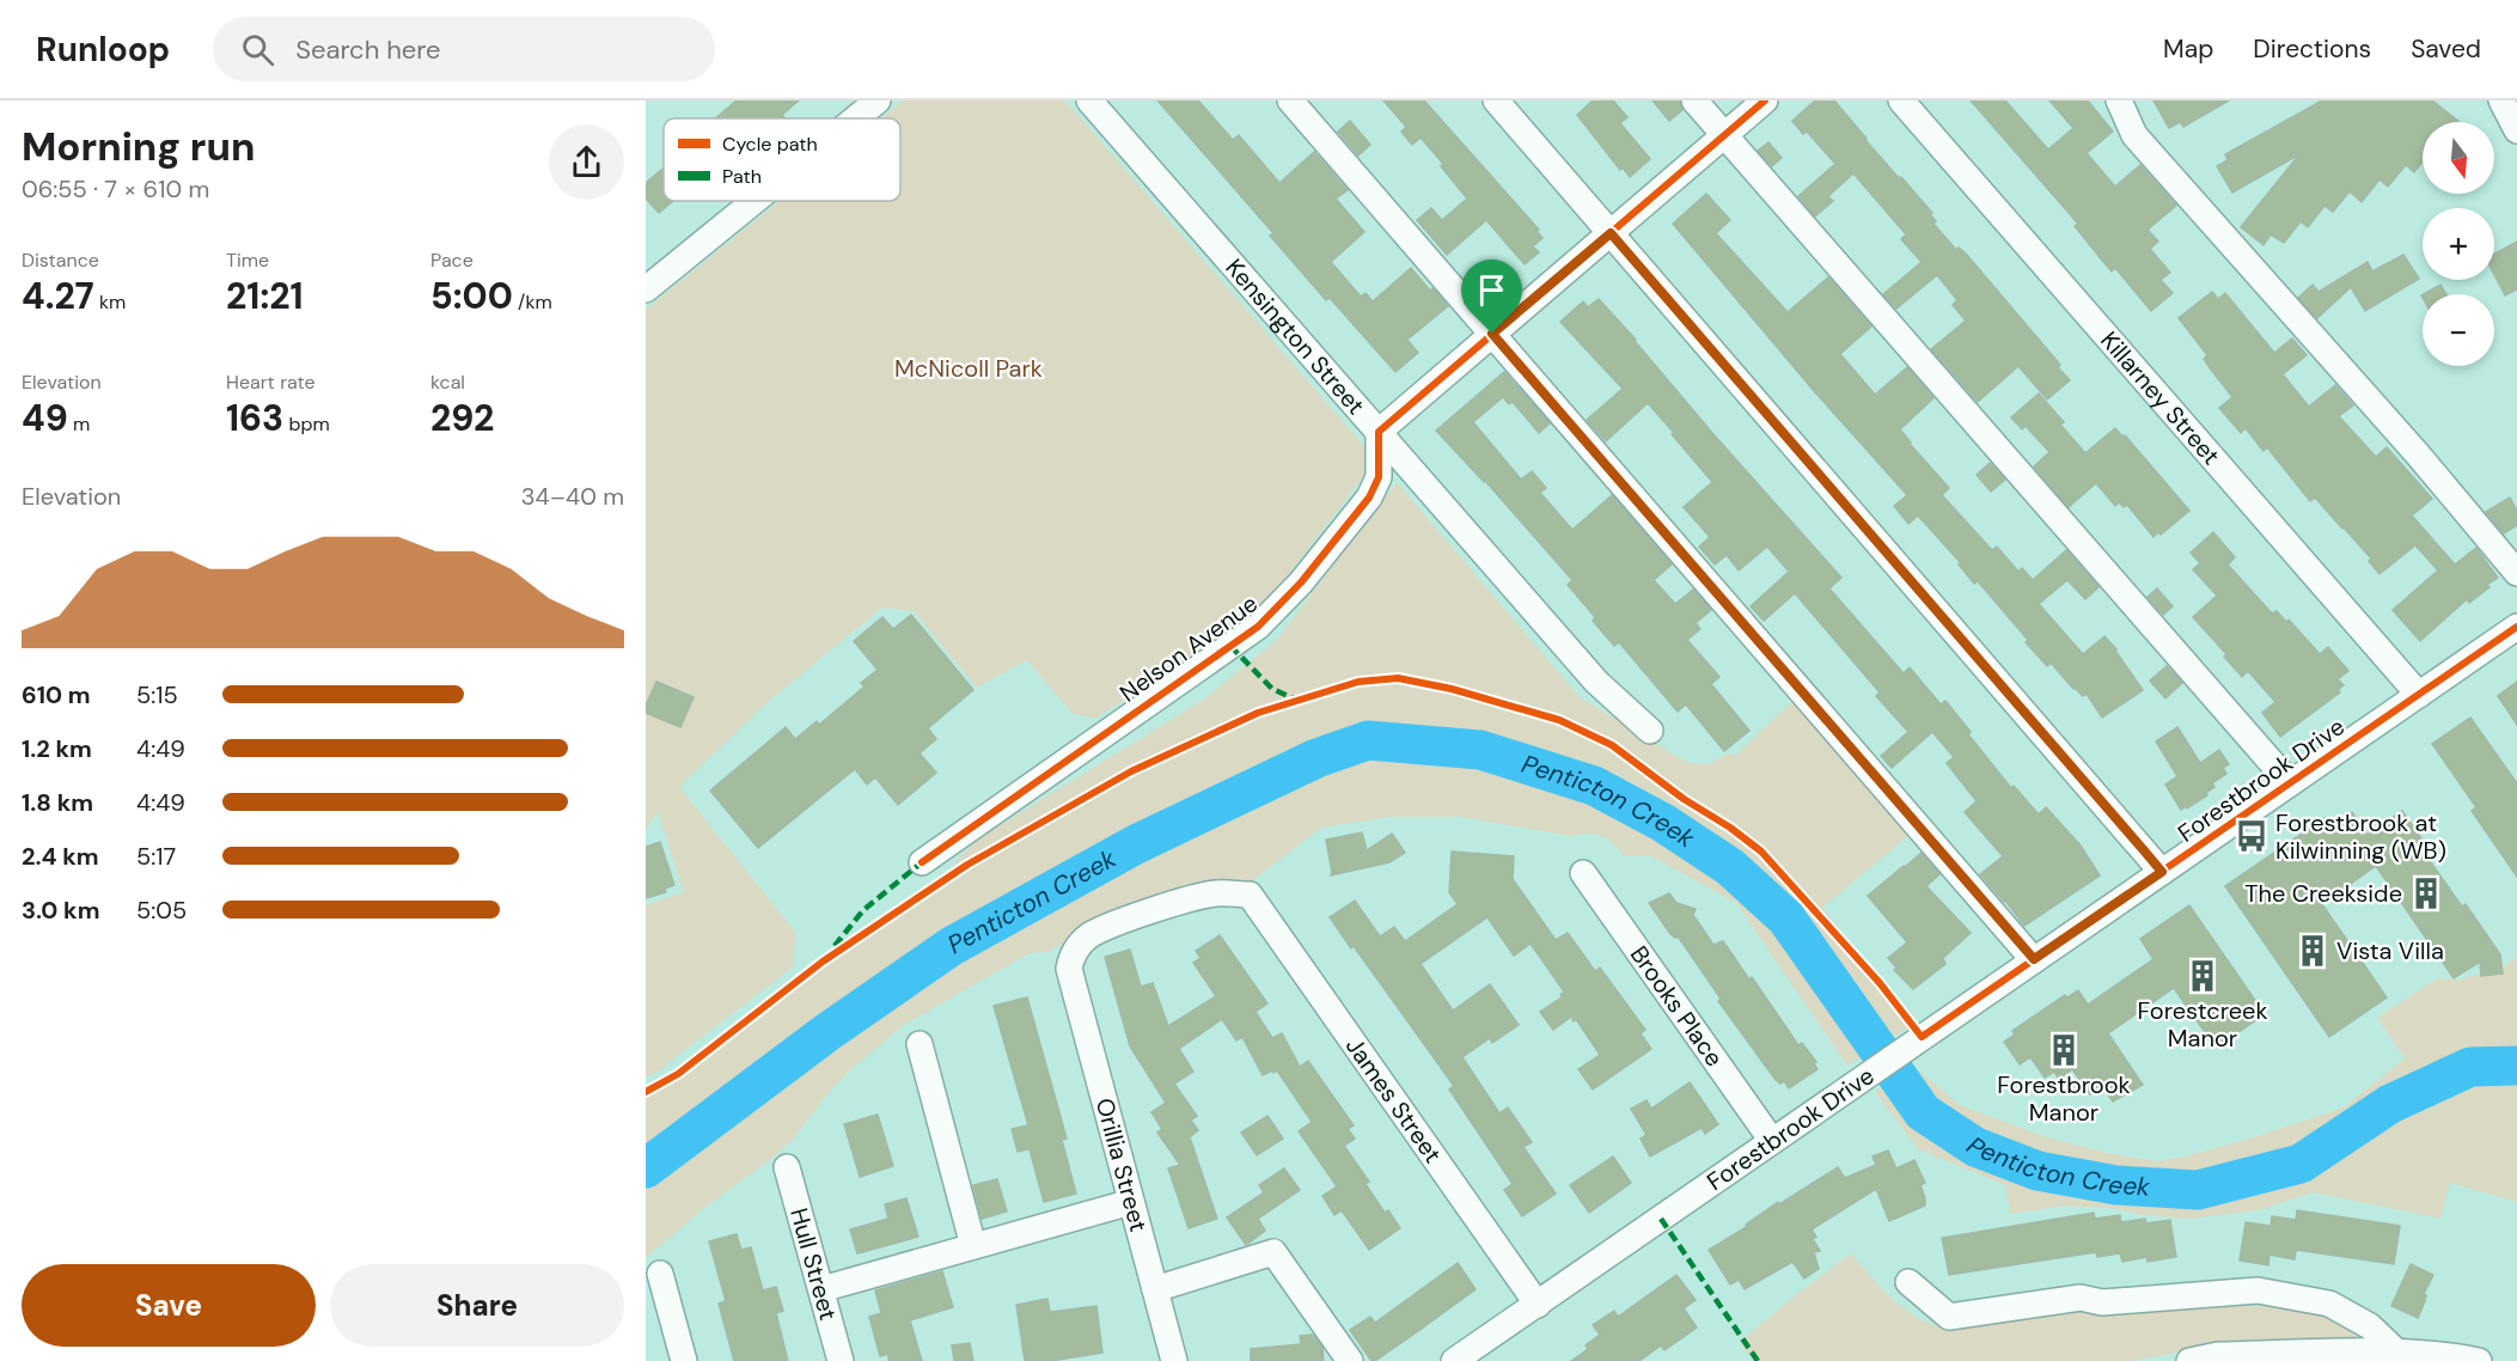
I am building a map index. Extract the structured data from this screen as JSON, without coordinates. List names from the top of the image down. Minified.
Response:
{"streets":{"street":["Kensington Street","Killarney Street","Nelson Avenue","Forestbrook Drive","Brooks Place","James Street","Orillia Street","Hull Street"]},"crossings":[["Kensington Street","Nelson Avenue"],["Killarney Street","Forestbrook Drive"],["Forestbrook Drive","Brooks Place"],["Forestbrook Drive","James Street"],["James Street","Orillia Street"]],"water":["Penticton Creek"],"parks":["McNicoll Park"],"places":{"bus stop":["Forestbrook at Kilwinning (WB)"],"building":["The Creekside","Vista Villa","Forestcreek Manor","Forestbrook Manor"]},"legend":["Cycle path","Path"],"north":"bottom","page":{"header":"Runloop","search":"Search here","nav":["Map","Directions","Saved"],"heading":["Morning run","06:55 · 7 × 610 m"],"map_buttons":["+","−"],"stats":[["Distance","4.27 km"],["Time","21:21"],["Pace","5:00 /km"],["Elevation","49 m"],["Heart rate","163 bpm"],["kcal","292"]],"chart":["Elevation","34–40 m"],"list":[{"name":"610 m","note":"5:15"},{"name":"1.2 km","note":"4:49"},{"name":"1.8 km","note":"4:49"},{"name":"2.4 km","note":"5:17"},{"name":"3.0 km","note":"5:05"}],"buttons":["Save","Share"]}}
